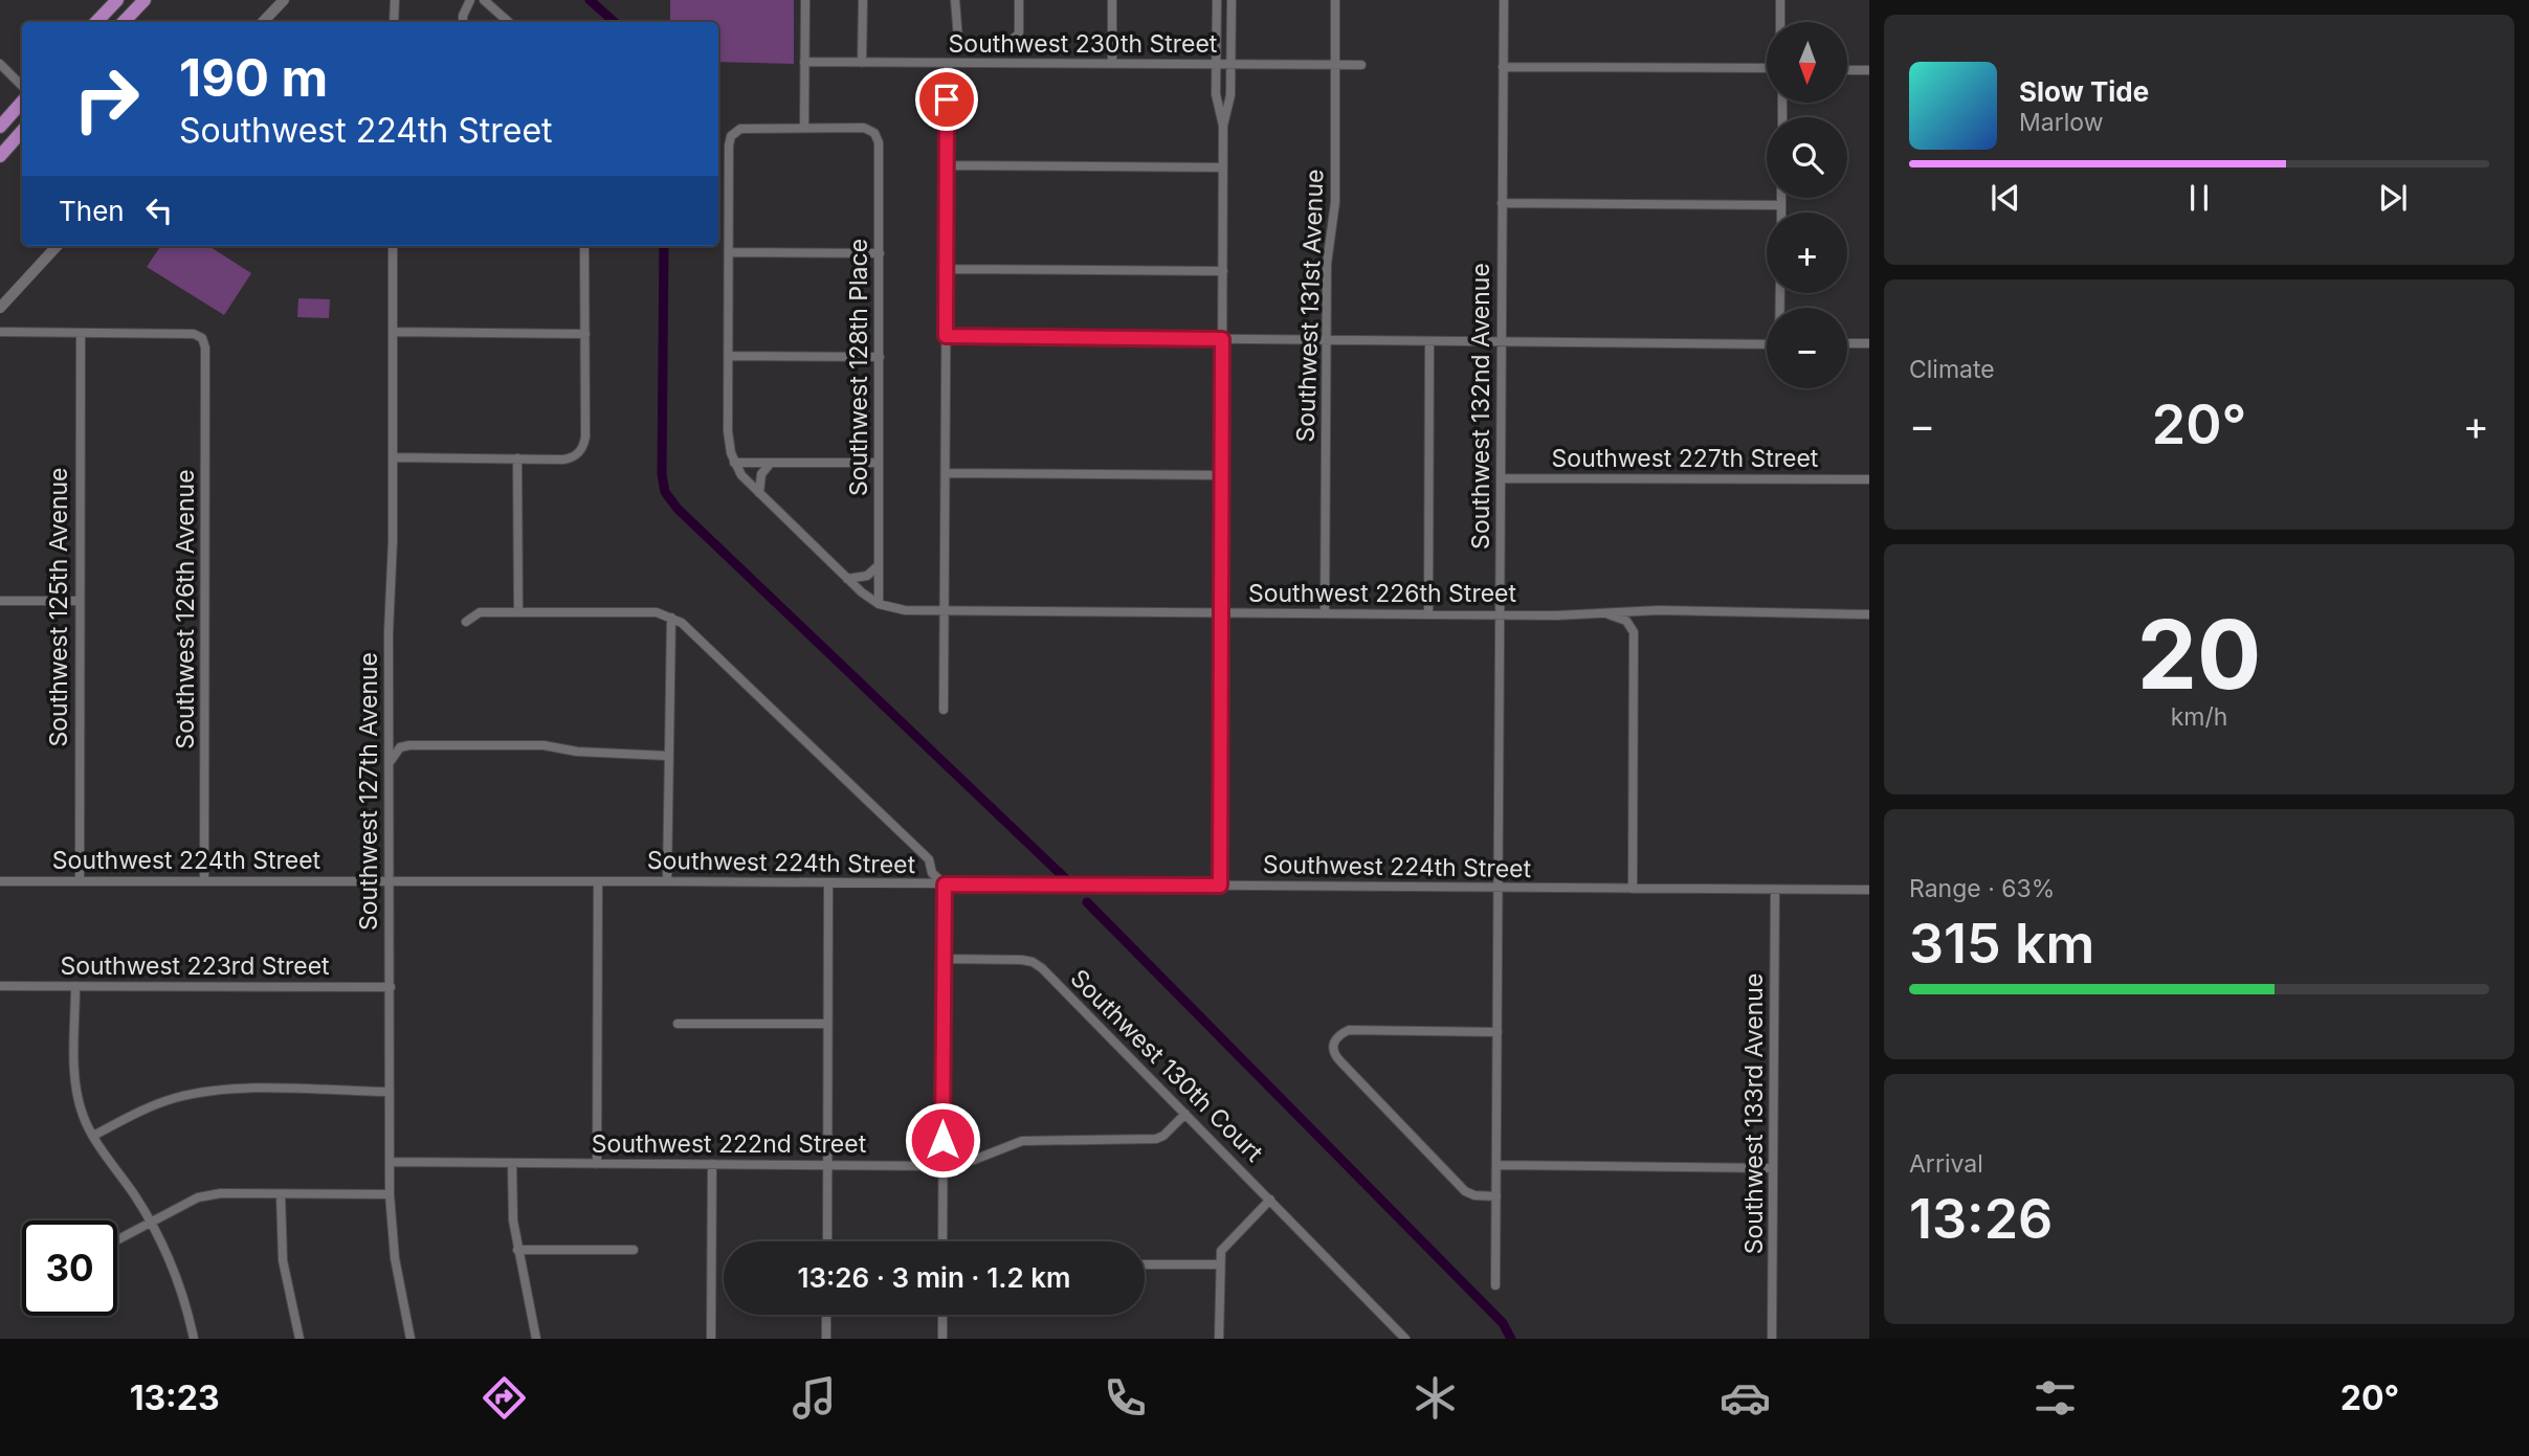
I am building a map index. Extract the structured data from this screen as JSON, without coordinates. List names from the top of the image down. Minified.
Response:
{"streets":{"street":["Southwest 230th Street","Southwest 131st Avenue","Southwest 128th Place","Southwest 132nd Avenue","Southwest 227th Street","Southwest 226th Street","Southwest 125th Avenue","Southwest 126th Avenue","Southwest 127th Avenue","Southwest 224th Street","Southwest 223rd Street","Southwest 130th Court","Southwest 133rd Avenue","Southwest 222nd Street"]},"crossings":[["Southwest 230th Street","Southwest 131st Avenue"],["Southwest 131st Avenue","Southwest 226th Street"],["Southwest 128th Place","Southwest 226th Street"],["Southwest 132nd Avenue","Southwest 227th Street"],["Southwest 132nd Avenue","Southwest 226th Street"],["Southwest 132nd Avenue","Southwest 224th Street"],["Southwest 125th Avenue","Southwest 126th Avenue"],["Southwest 125th Avenue","Southwest 224th Street"],["Southwest 126th Avenue","Southwest 224th Street"],["Southwest 127th Avenue","Southwest 224th Street"],["Southwest 127th Avenue","Southwest 223rd Street"],["Southwest 127th Avenue","Southwest 222nd Street"],["Southwest 224th Street","Southwest 133rd Avenue"],["Southwest 130th Court","Southwest 222nd Street"]],"north":"bottom","page":{"map_buttons":["+","−"],"turn":["190 m","Southwest 224th Street"],"song":["Slow Tide","Marlow"],"then":"Then","tile":["Climate",["20","km/h"],["Range · 63%","315 km"],["Arrival","13:26"]],"heat":["−","20°","+"],"limit":"30","trip":"13:26 · 3 min · 1.2 km","tabs":["13:23","20°"]}}
